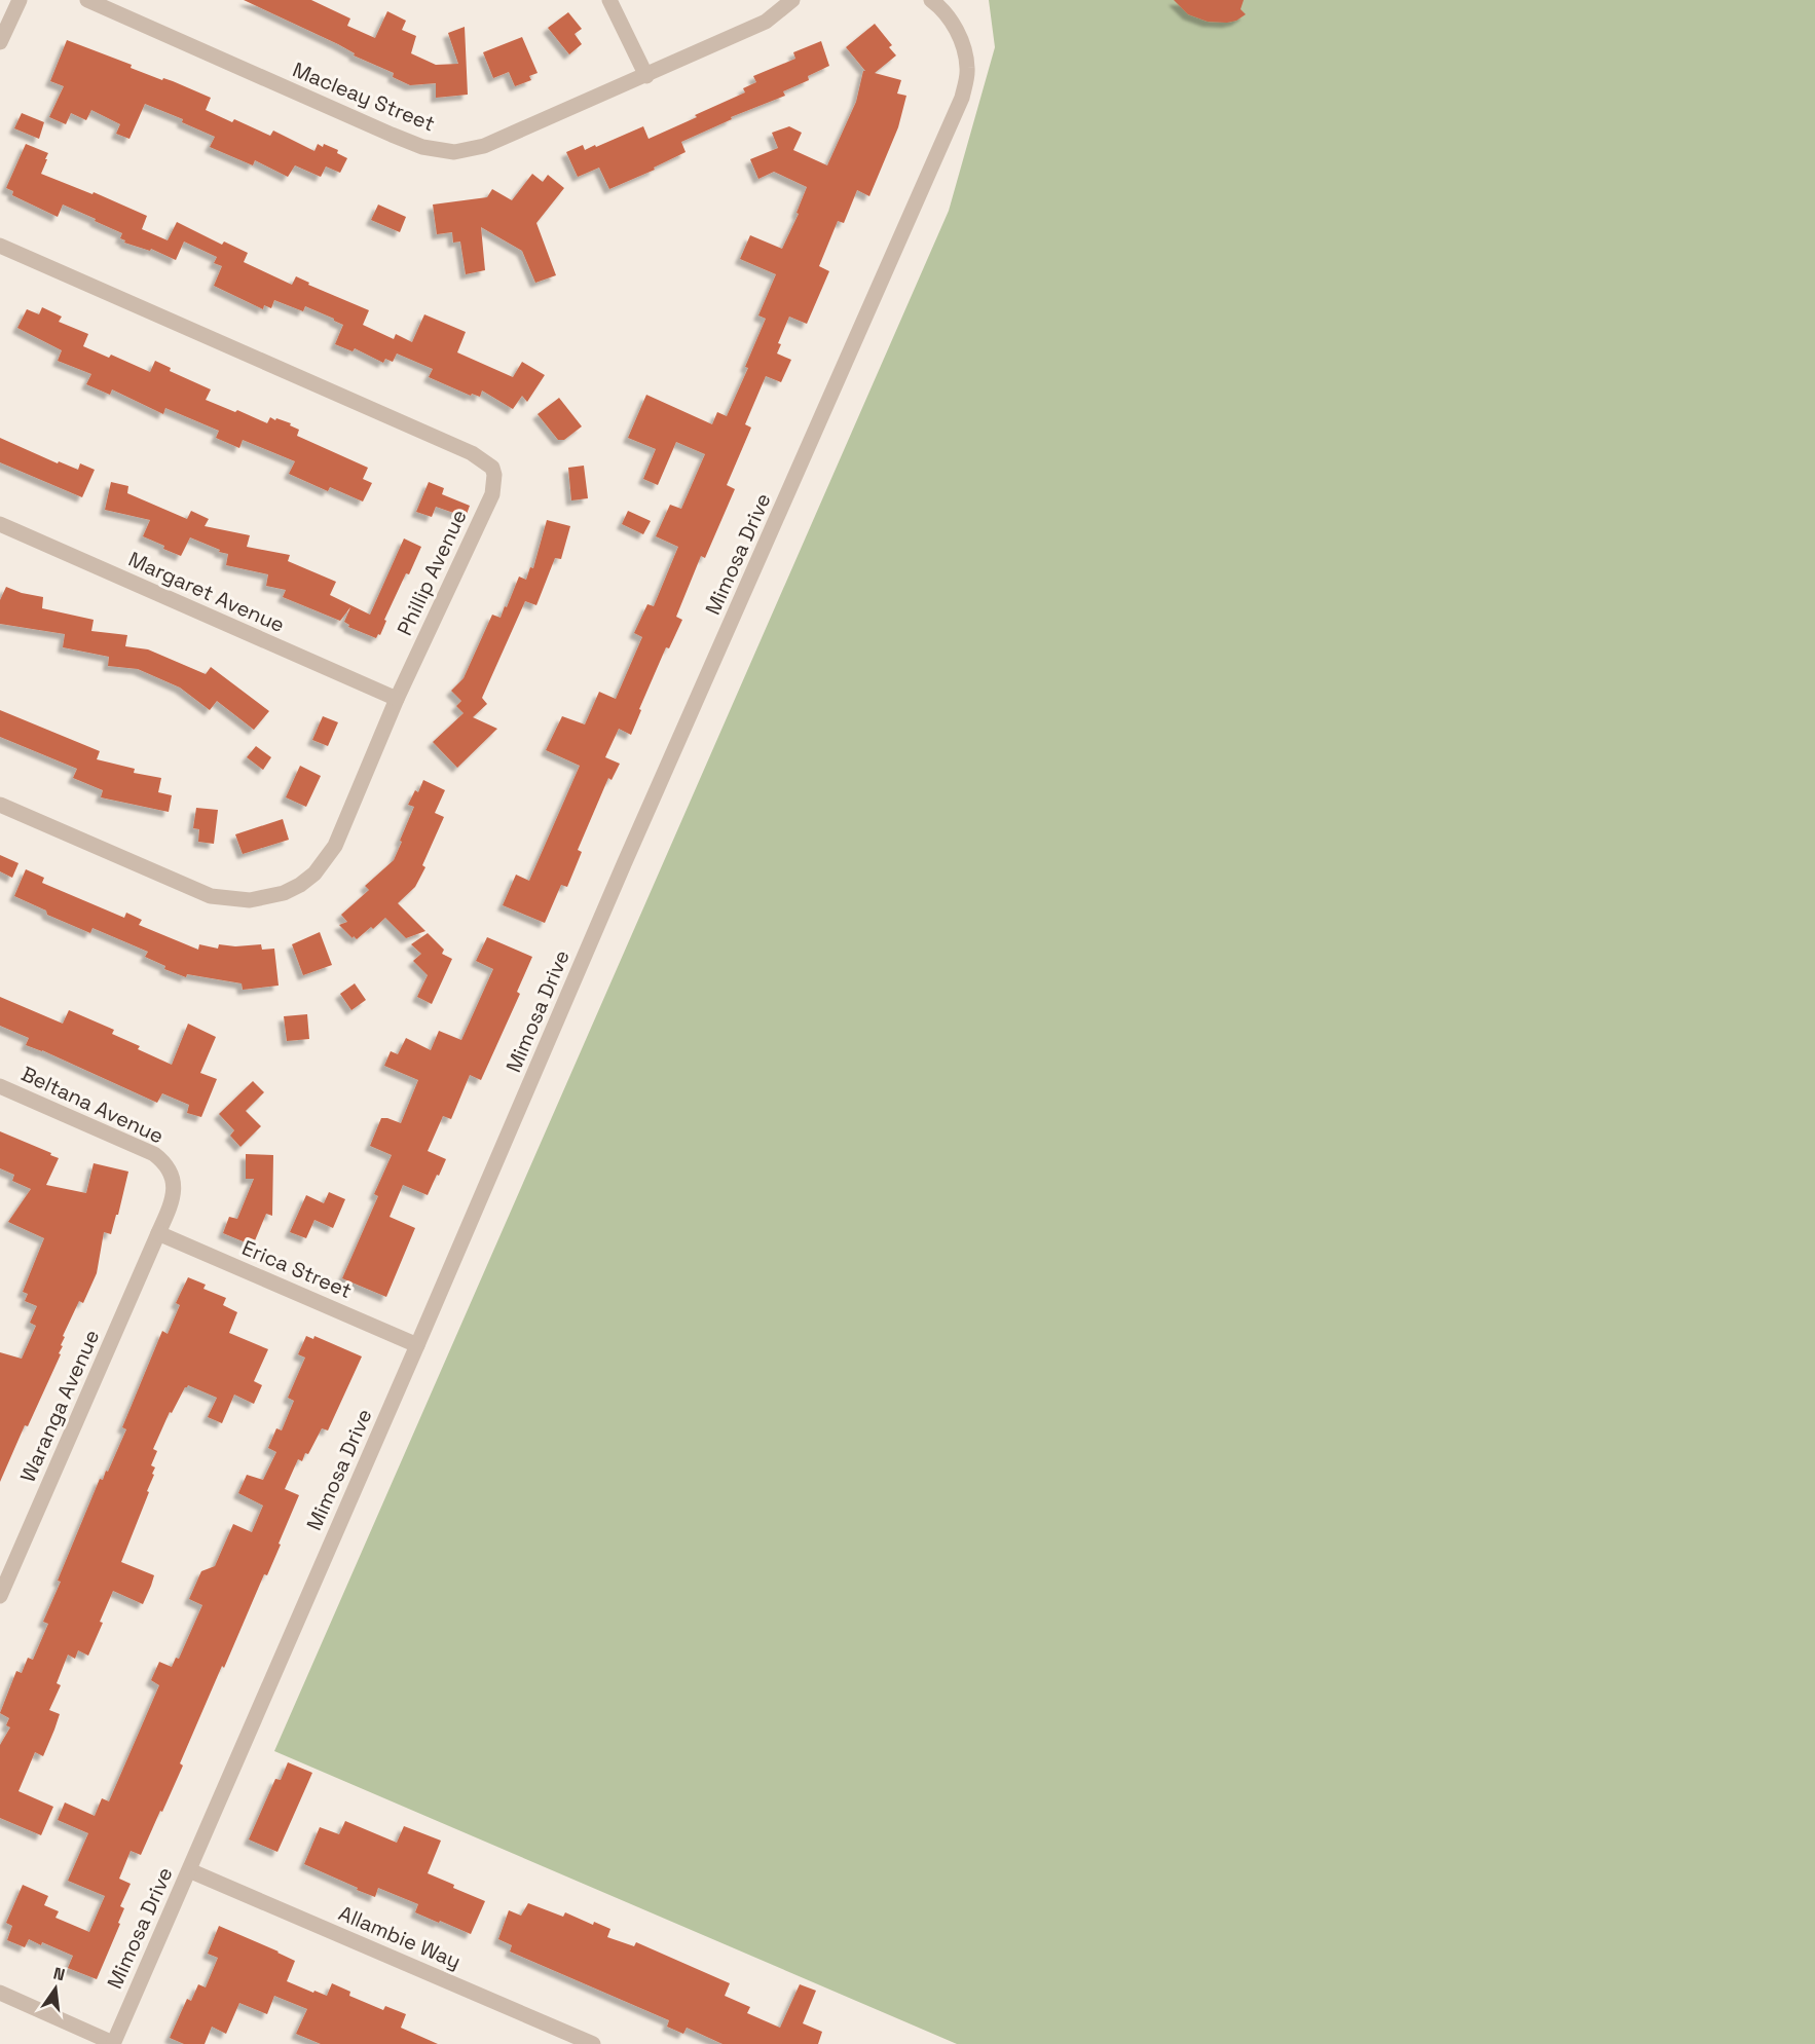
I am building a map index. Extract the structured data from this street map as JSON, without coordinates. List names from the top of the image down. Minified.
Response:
{"streets":{"street":["Macleay Street","Mimosa Drive","Phillip Avenue","Margaret Avenue","Beltana Avenue","Erica Street","Waranga Avenue","Allambie Way"]},"crossings":[["Mimosa Drive","Erica Street"],["Mimosa Drive","Allambie Way"],["Phillip Avenue","Margaret Avenue"],["Beltana Avenue","Erica Street"],["Beltana Avenue","Waranga Avenue"],["Erica Street","Waranga Avenue"]],"north":"top"}
